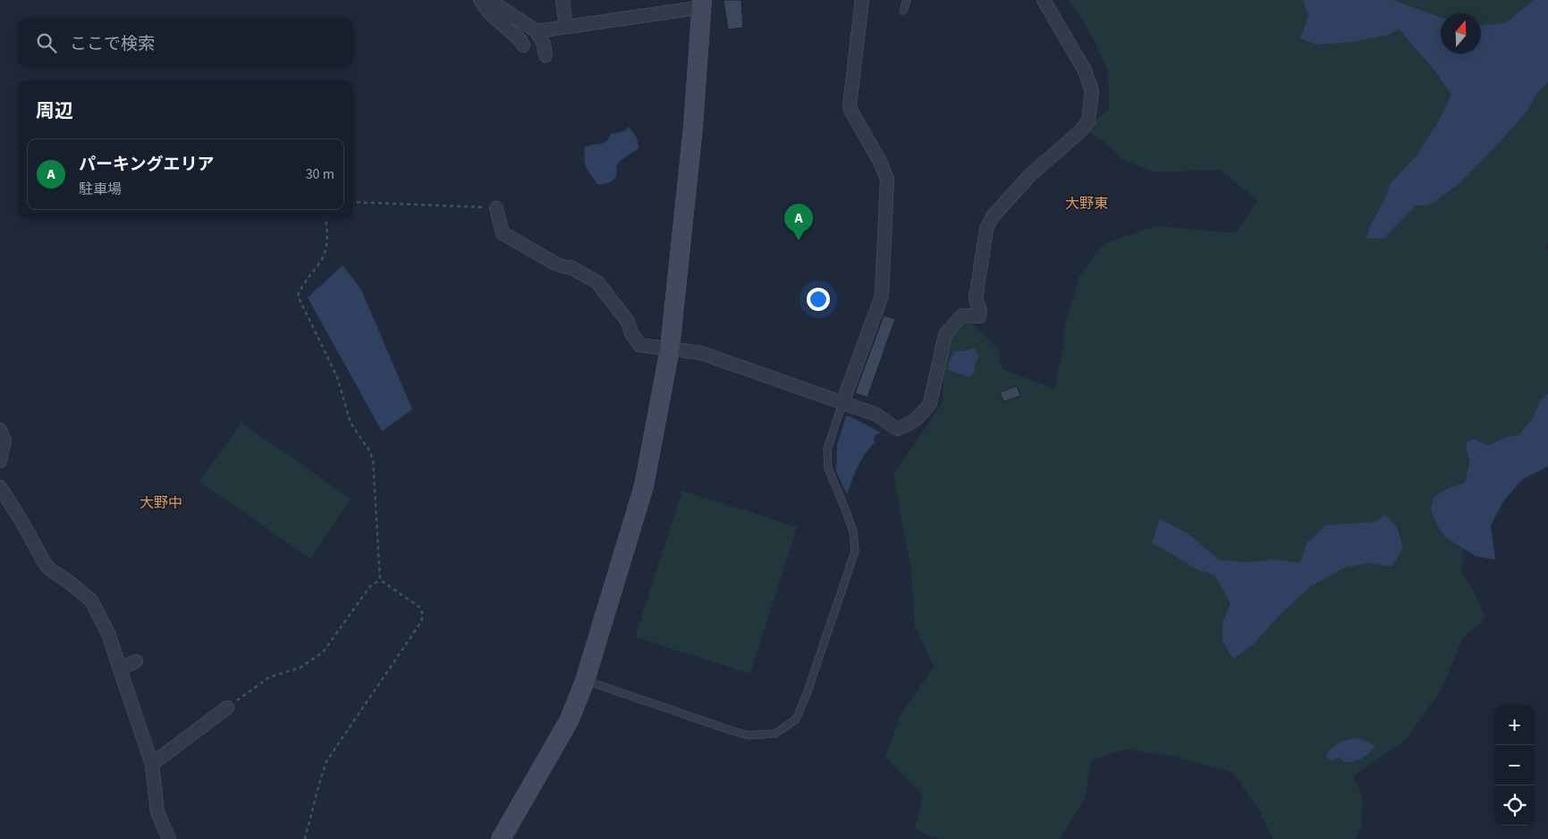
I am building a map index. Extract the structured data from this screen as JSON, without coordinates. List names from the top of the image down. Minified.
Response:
{"districts":["大野東","大野中"],"north":"top","page":{"search":"ここで検索","heading":"周辺","list":[{"mark":"A","name":"パーキングエリア","note":"駐車場","value":"30 m"}],"pins":"A","map_buttons":["+","−"]}}
